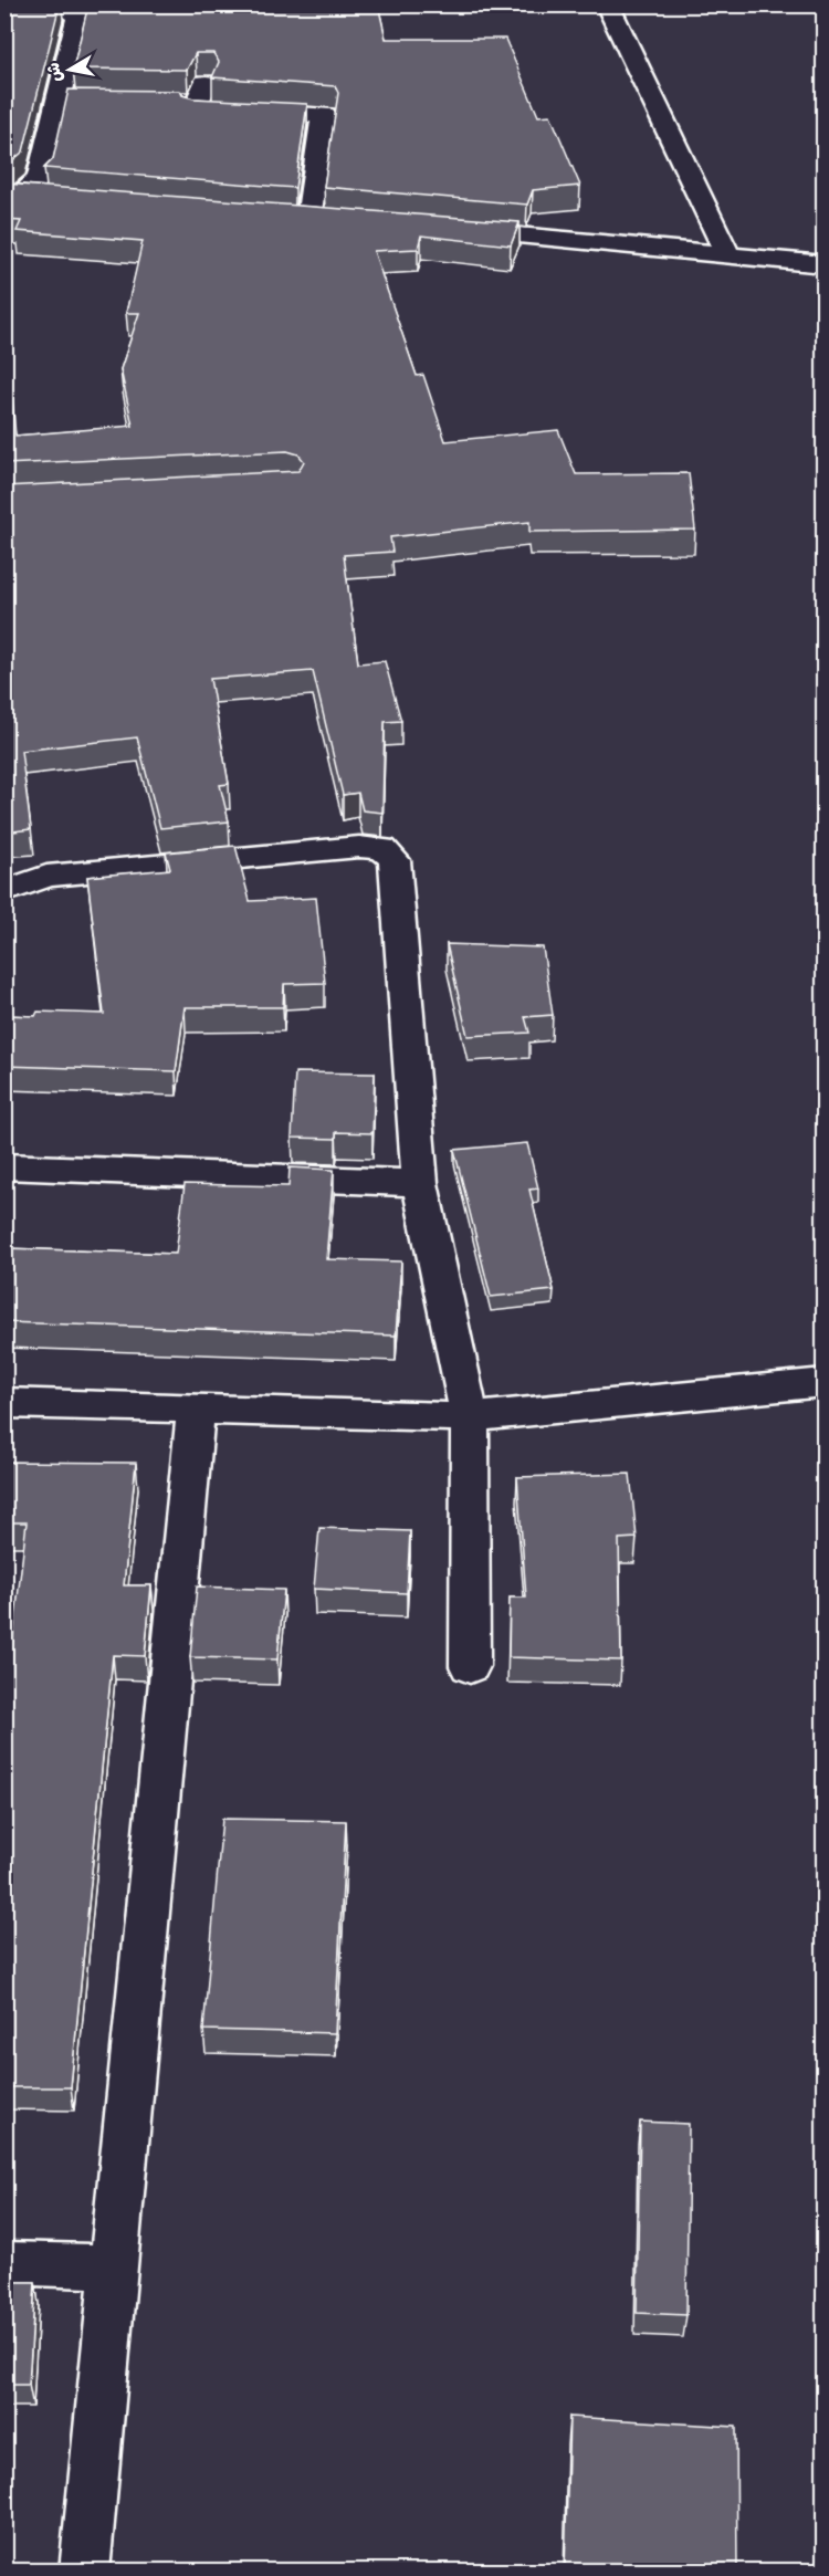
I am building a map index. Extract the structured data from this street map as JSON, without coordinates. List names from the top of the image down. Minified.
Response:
{"north":"left"}
